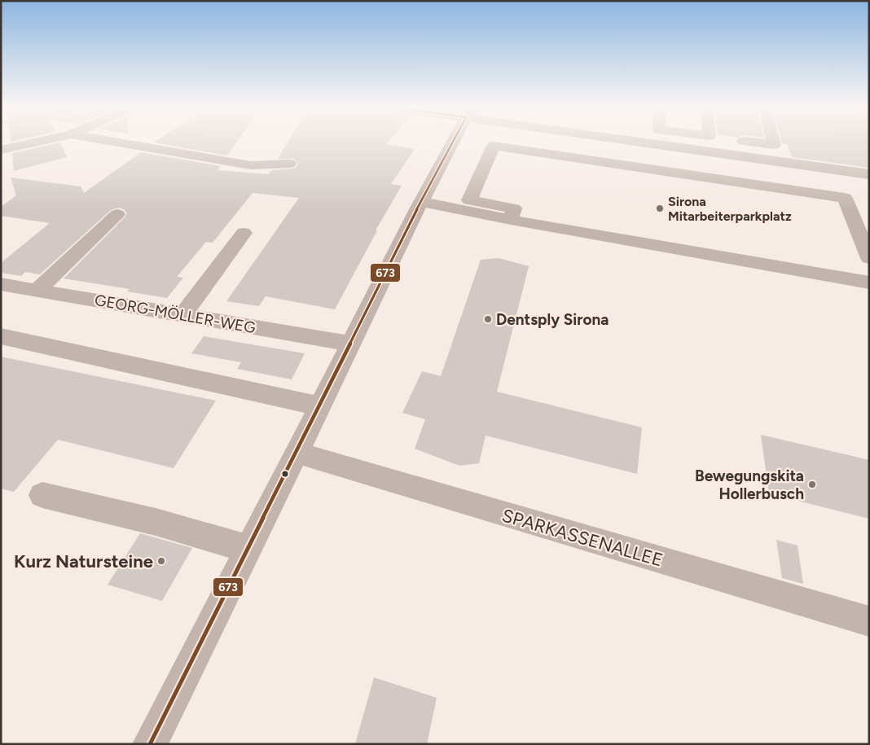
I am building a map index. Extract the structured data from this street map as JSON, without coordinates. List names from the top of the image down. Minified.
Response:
{"streets":{"street":["GEORG-MÖLLER-WEG","SPARKASSENALLEE"]},"places":["Sirona Mitarbeiterparkplatz","Dentsply Sirona","Bewegungskita Hollerbusch","Kurz Natursteine"],"lines":["transit line 673"]}
